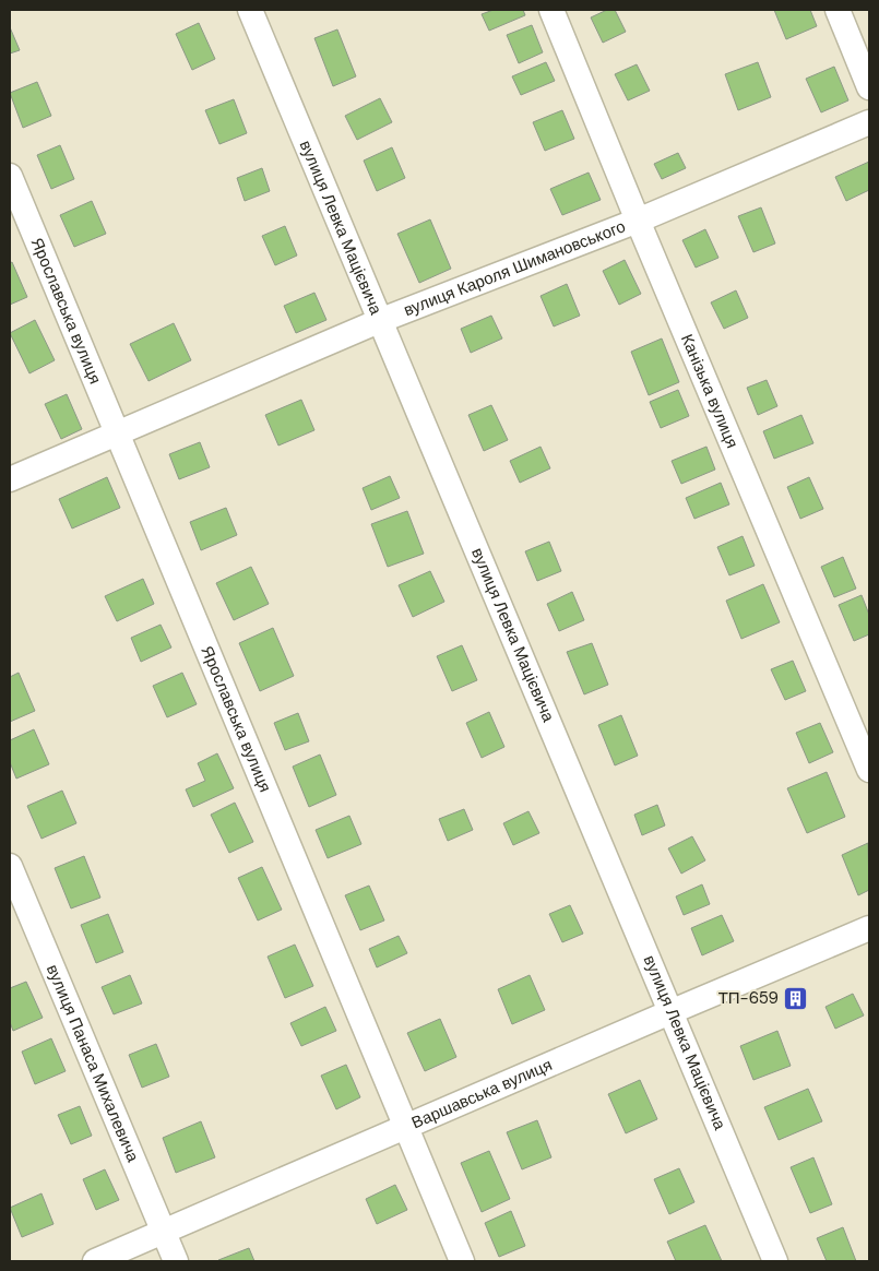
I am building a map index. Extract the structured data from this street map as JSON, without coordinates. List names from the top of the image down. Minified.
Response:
{"streets":{"street":["вулиця Левка Мацієвича","вулиця Кароля Шимановського","Ярославська вулиця","Канізька вулиця","вулиця Панаса Михалевича","Варшавська вулиця"]},"crossings":[["вулиця Левка Мацієвича","вулиця Кароля Шимановського"],["вулиця Левка Мацієвича","Варшавська вулиця"],["вулиця Кароля Шимановського","Ярославська вулиця"],["вулиця Кароля Шимановського","Канізька вулиця"],["Ярославська вулиця","Варшавська вулиця"],["вулиця Панаса Михалевича","Варшавська вулиця"]],"places":{"building":["ТП-659"]}}
